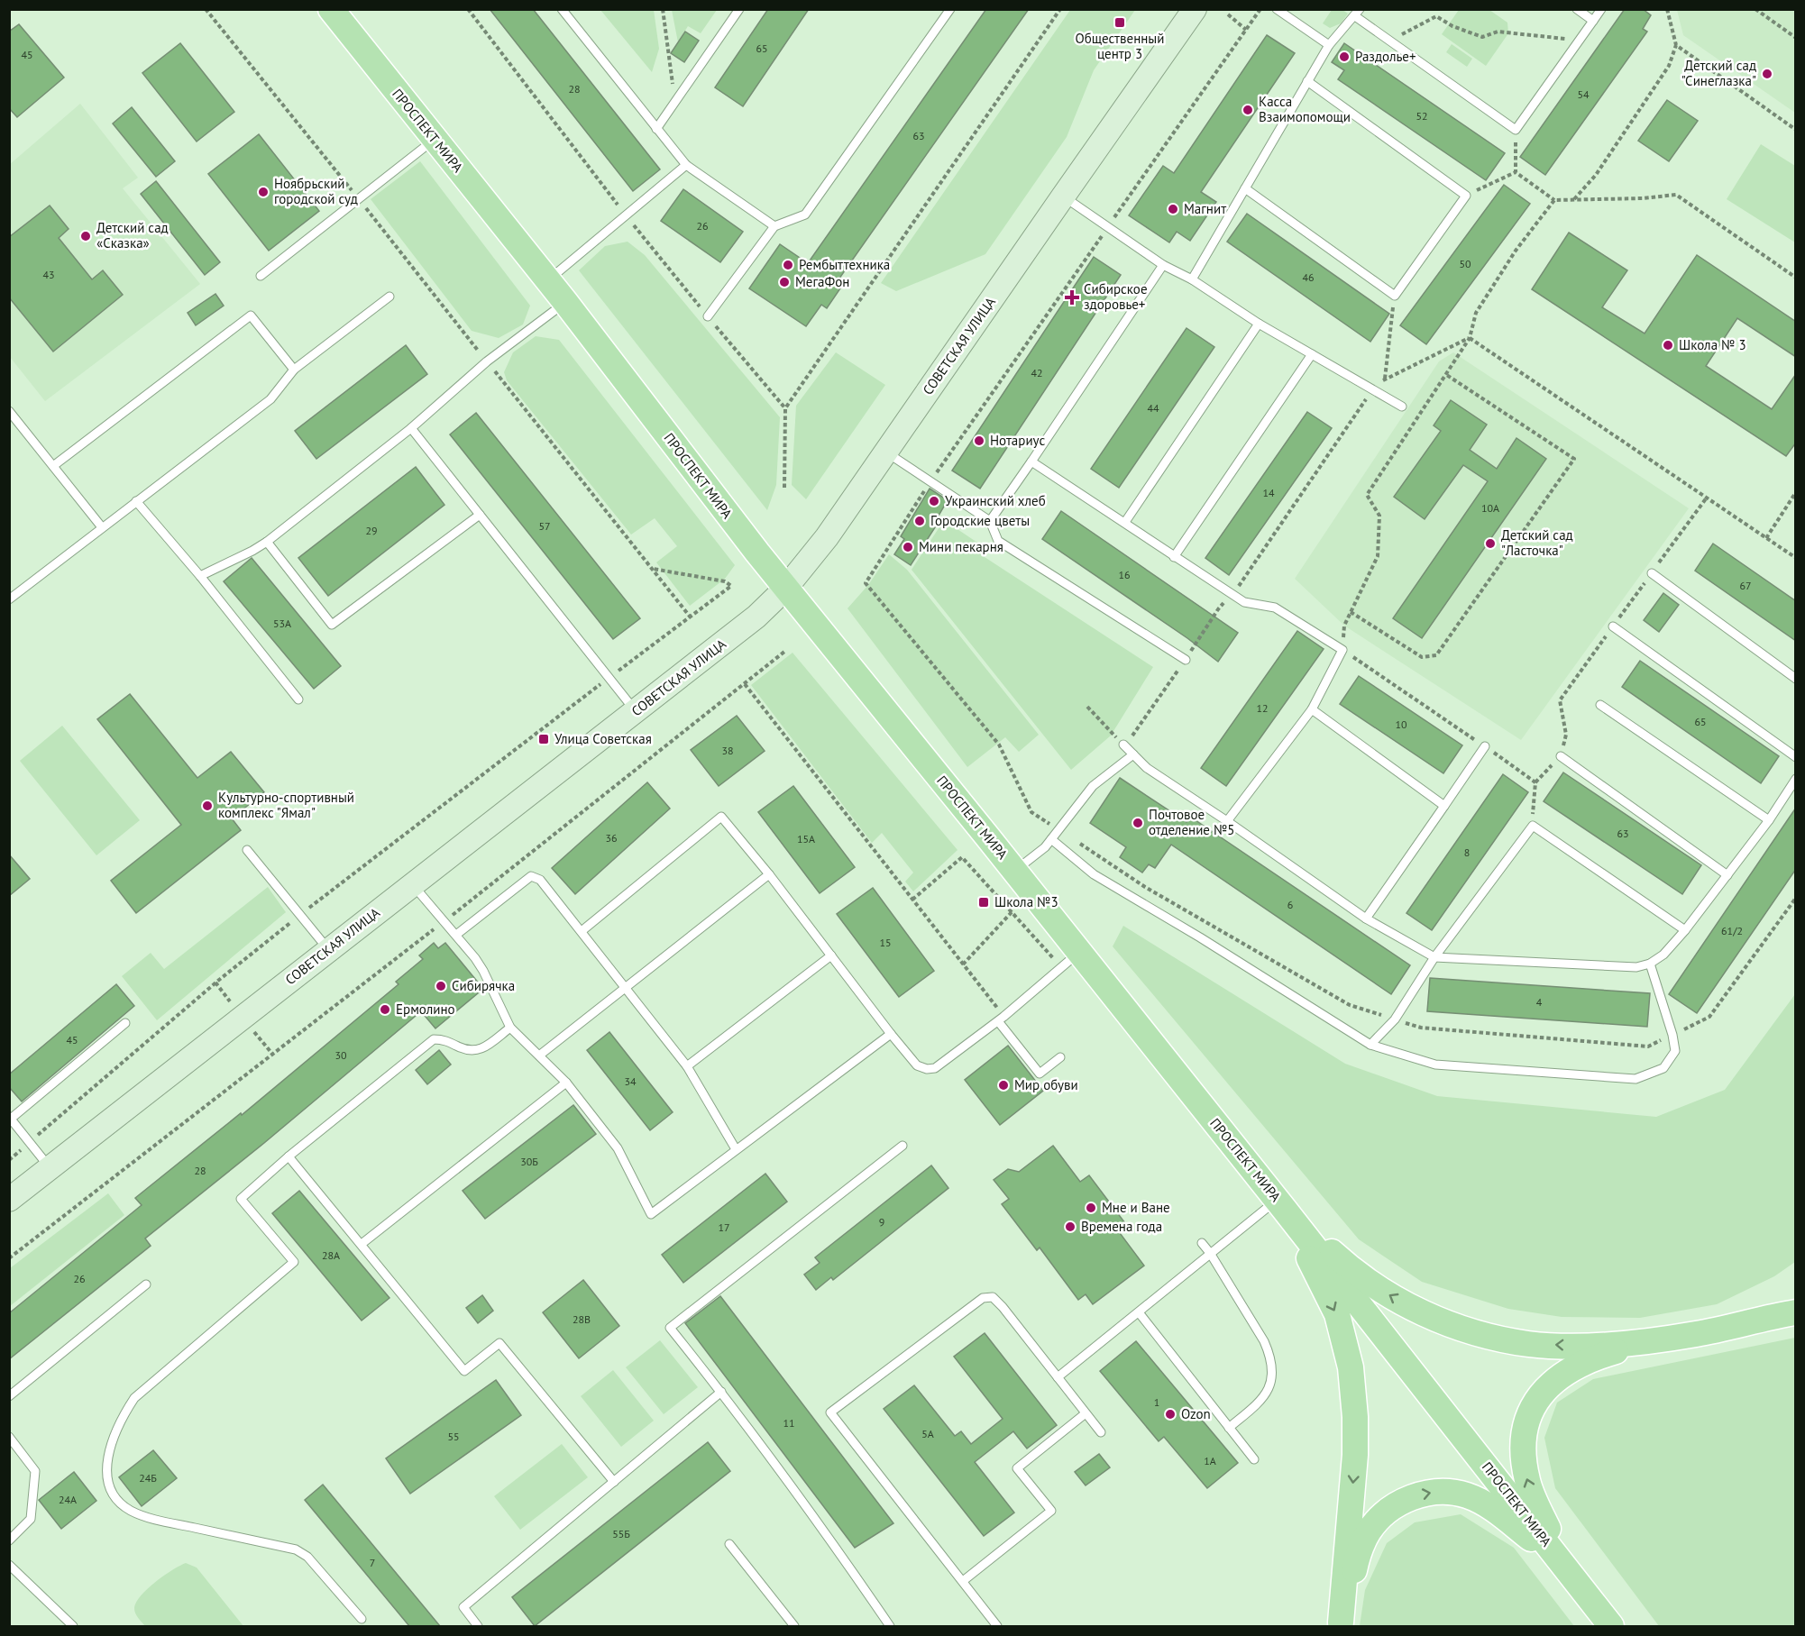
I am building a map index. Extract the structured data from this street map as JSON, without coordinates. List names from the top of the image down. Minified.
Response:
{"streets":{"main road":["ПРОСПЕКТ МИРА","СОВЕТСКАЯ УЛИЦА"]},"crossings":[["ПРОСПЕКТ МИРА","СОВЕТСКАЯ УЛИЦА"]],"places":{"transit":["Общественный центр 3","Улица Советская","Школа №3"],"other":["Раздолье+","Детский сад \"Синеглазка\"","Касса Взаимопомощи","Ноябрьский городской суд","Магнит","Детский сад «Сказка»","Рембыттехника","МегаФон","Школа № 3","Нотариус","Украинский хлеб","Городские цветы","Детский сад \"Ласточка\"","Мини пекарня","Культурно-спортивный комплекс \"Ямал\"","Почтовое отделение №5","Сибирячка","Ермолино","Мир обуви","Мне и Ване","Времена года","Ozon"],"health":["Сибирское здоровье+"]},"house_numbers":["65","45","28","54","52","63","26","50","43","46","42","44","14","10А","57","29","16","67","53А","12","65","10","38","63","36","15А","8","6","61/2","15","4","45","30","34","30Б","28","9","17","28А","26","28В","1","11","5А","55","1А","24Б","24А","55Б","7"]}
